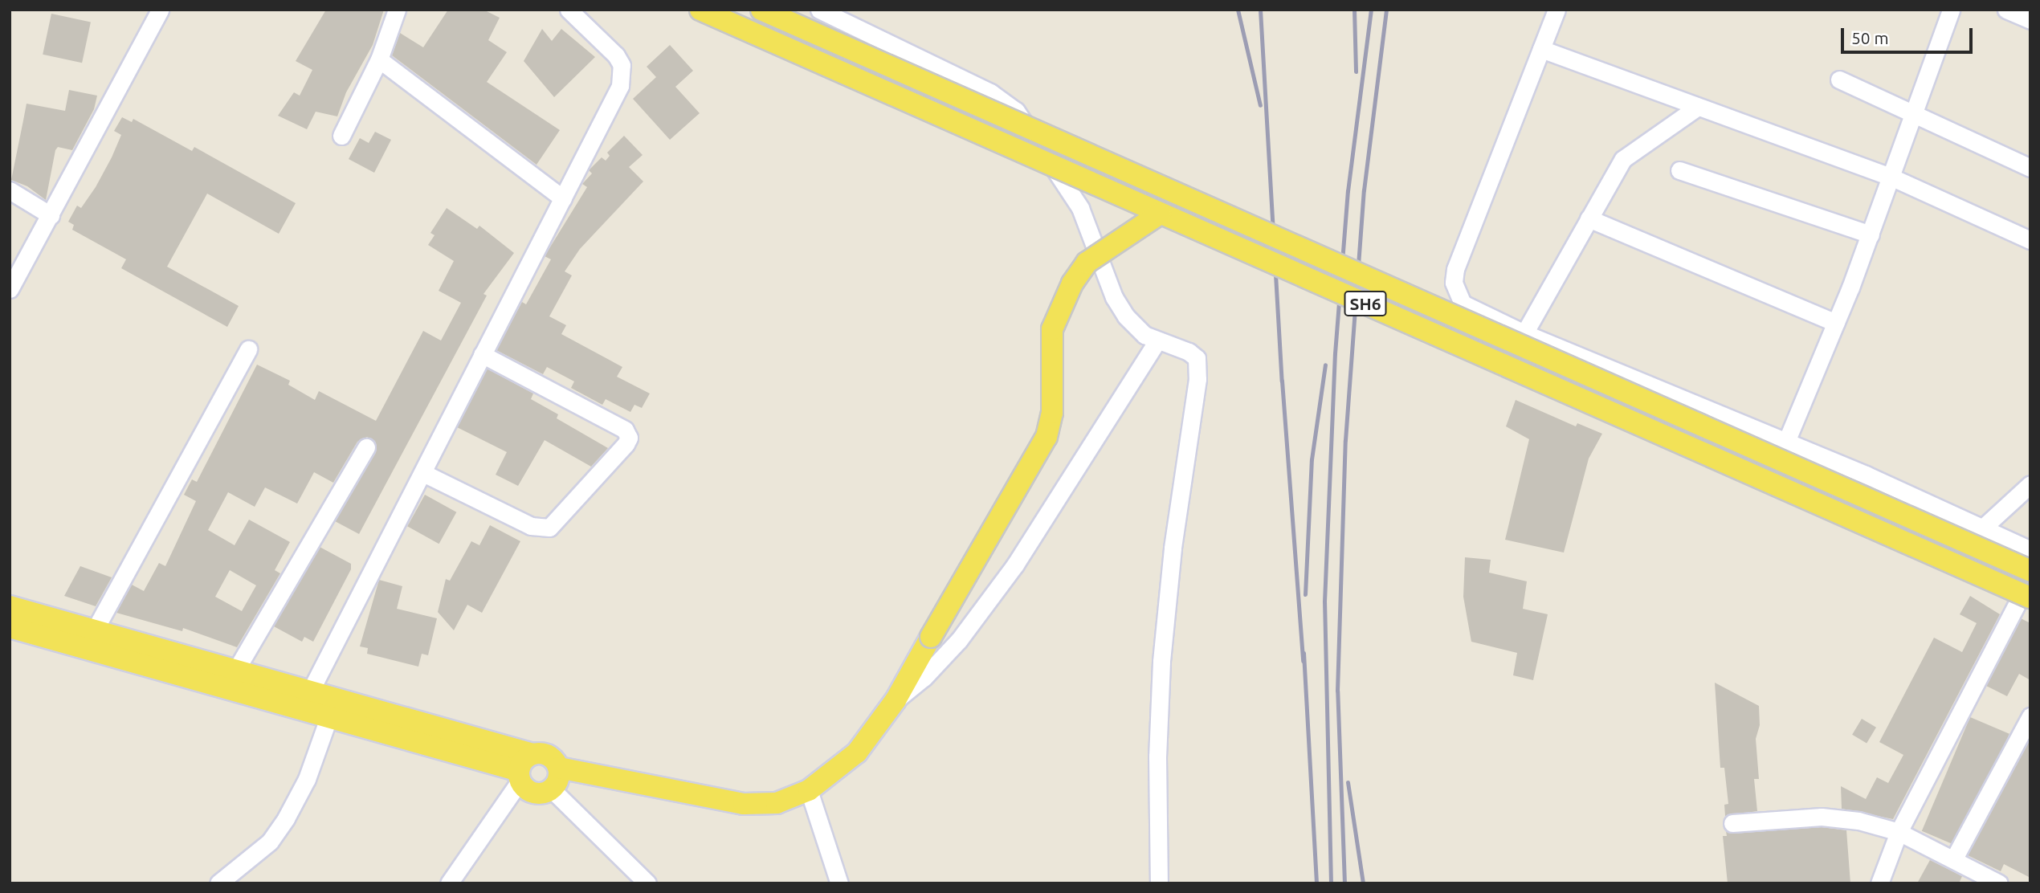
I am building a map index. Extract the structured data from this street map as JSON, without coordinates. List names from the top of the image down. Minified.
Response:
{"streets":{"main road":["SH6"]},"scale_bar":"50 m"}
